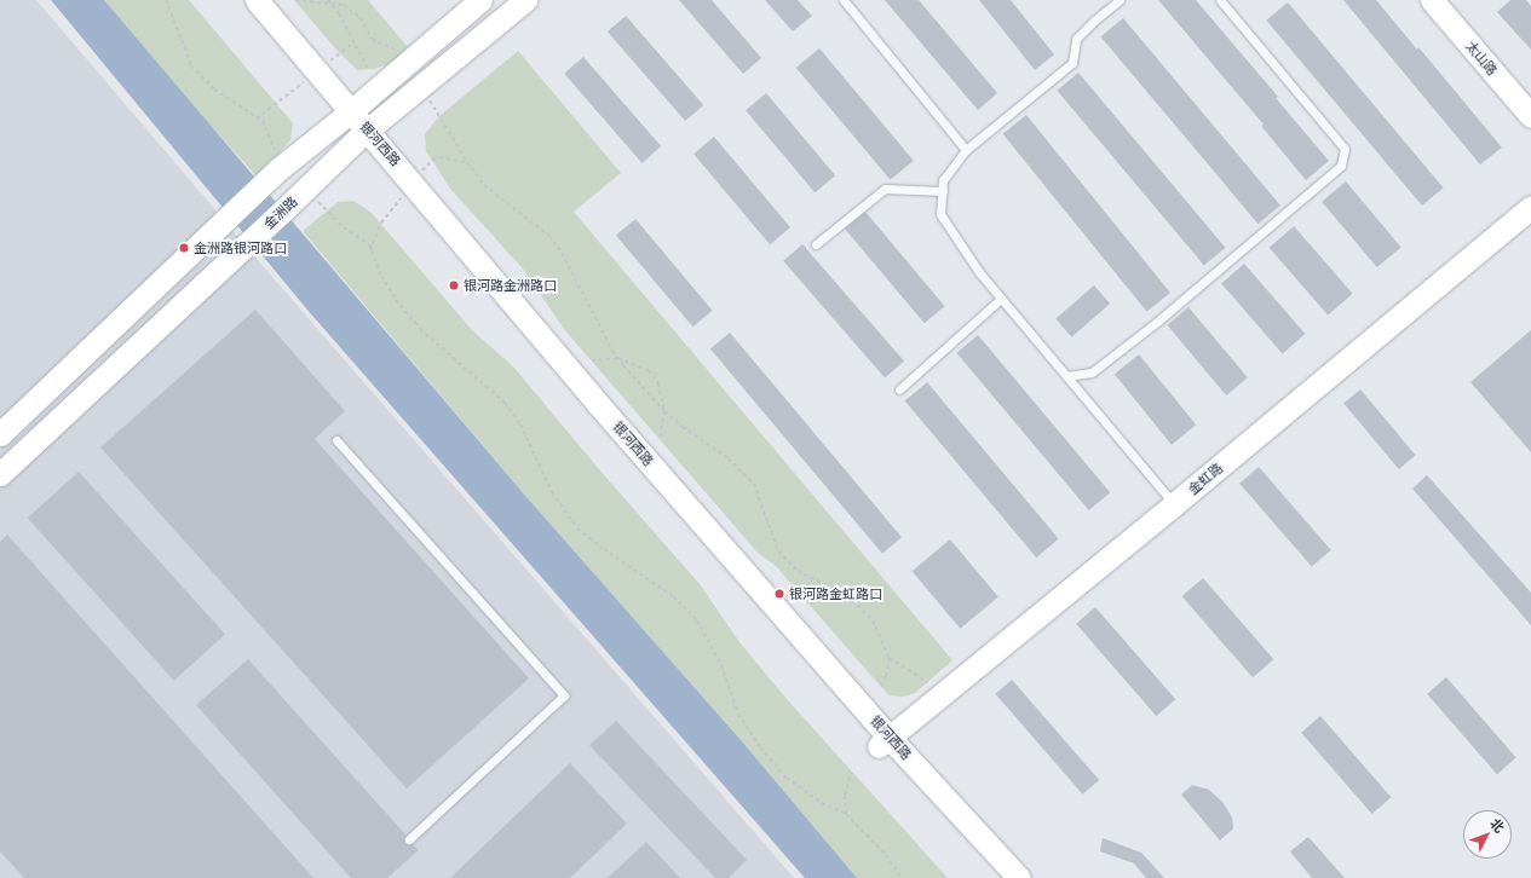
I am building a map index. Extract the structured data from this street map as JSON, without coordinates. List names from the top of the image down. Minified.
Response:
{"streets":{"main road":["太山路","银河西路","金洲路","金虹路"]},"crossings":[["银河西路","金洲路"],["银河西路","金虹路"]],"places":["金洲路银河路口","银河路金洲路口","银河路金虹路口"],"north":"top right"}
